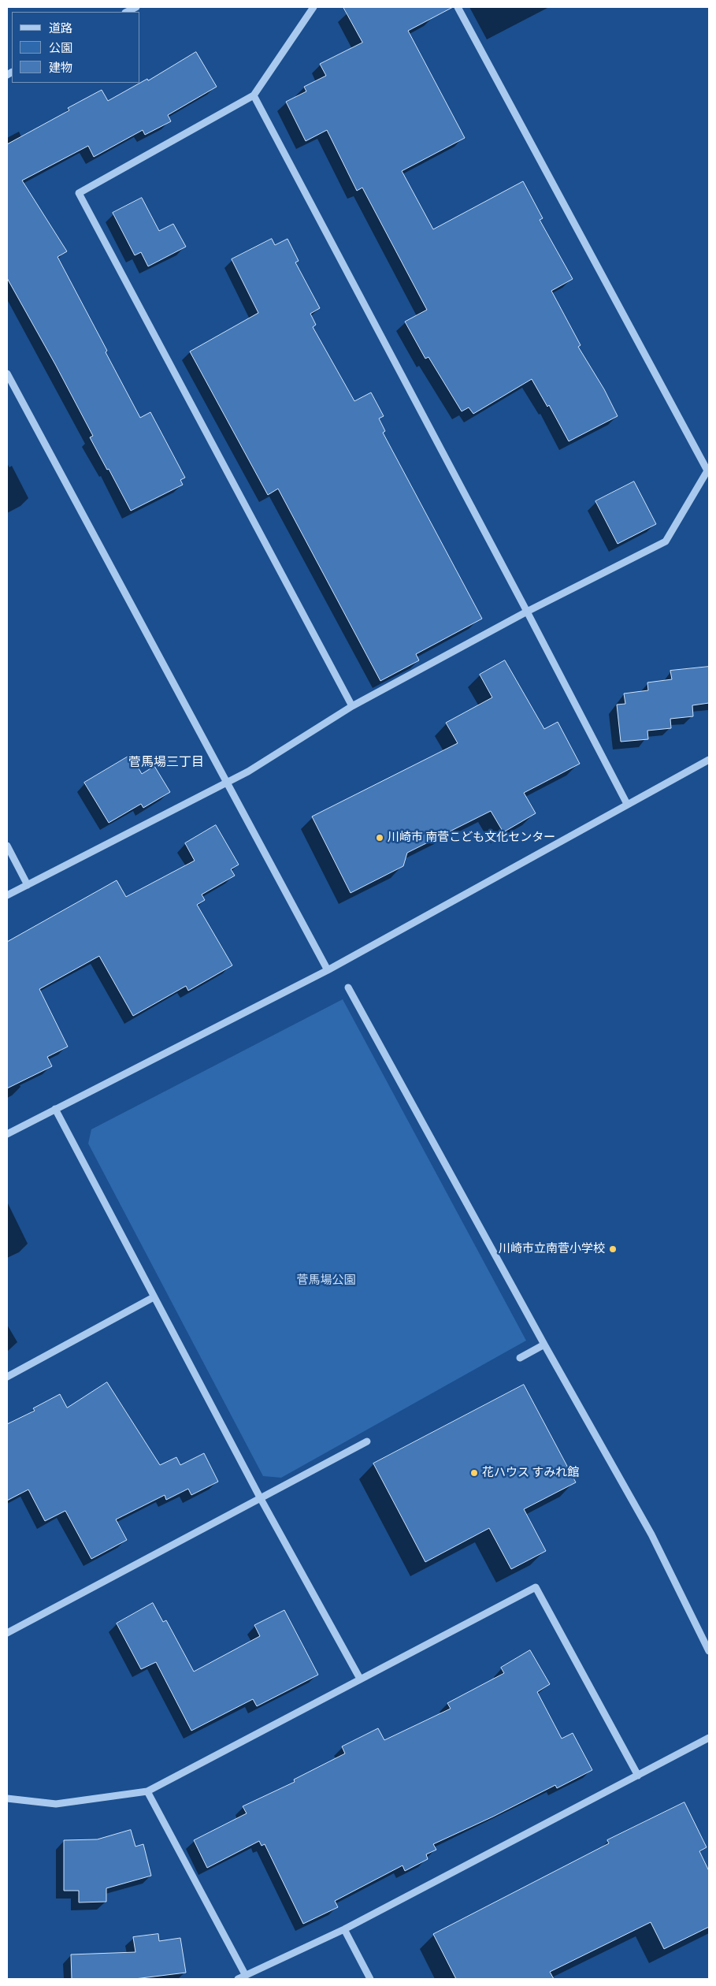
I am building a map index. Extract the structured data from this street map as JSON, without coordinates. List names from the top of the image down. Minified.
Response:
{"districts":["菅馬場三丁目"],"parks":["菅馬場公園"],"places":["川崎市 南菅こども文化センター","川崎市立南菅小学校","花ハウス すみれ館"],"legend":["道路","公園","建物"]}
